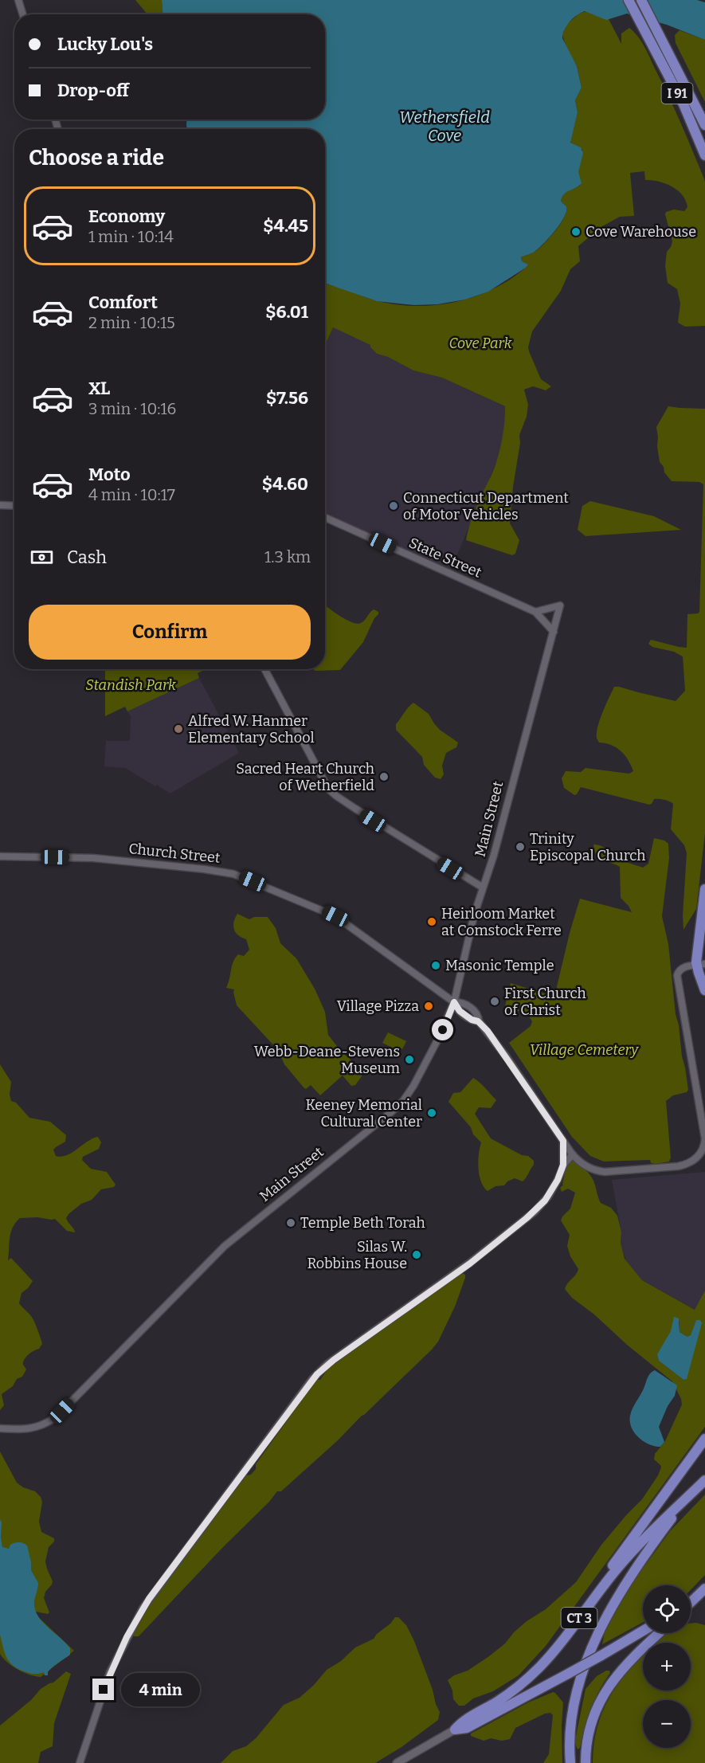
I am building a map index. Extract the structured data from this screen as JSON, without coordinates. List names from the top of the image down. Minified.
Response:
{"streets":{"highway":["I 91","CT 3"],"street":["State Street","Main Street","Church Street"]},"crossings":[["State Street","Main Street"],["Main Street","Church Street"]],"water":["Wethersfield Cove"],"parks":["Cove Park","Standish Park","Village Cemetery"],"places":["Cove Warehouse","Connecticut Department of Motor Vehicles","Alfred W. Hanmer Elementary School","Sacred Heart Church of Wetherfield","Trinity Episcopal Church","Heirloom Market at Comstock Ferre","Masonic Temple","First Church of Christ","Village Pizza","Webb-Deane-Stevens Museum","Keeney Memorial Cultural Center","Temple Beth Torah","Silas W. Robbins House"],"page":{"banner":["Lucky Lou's","Drop-off"],"heading":"Choose a ride","list":[{"name":"Economy","note":"1 min · 10:14","value":"$4.45"},{"name":"Comfort","note":"2 min · 10:15","value":"$6.01"},{"name":"XL","note":"3 min · 10:16","value":"$7.56"},{"name":"Moto","note":"4 min · 10:17","value":"$4.60"}],"pay":["Cash","1.3 km"],"buttons":"Confirm","map_buttons":["+","−"],"bubble":"4 min"}}
